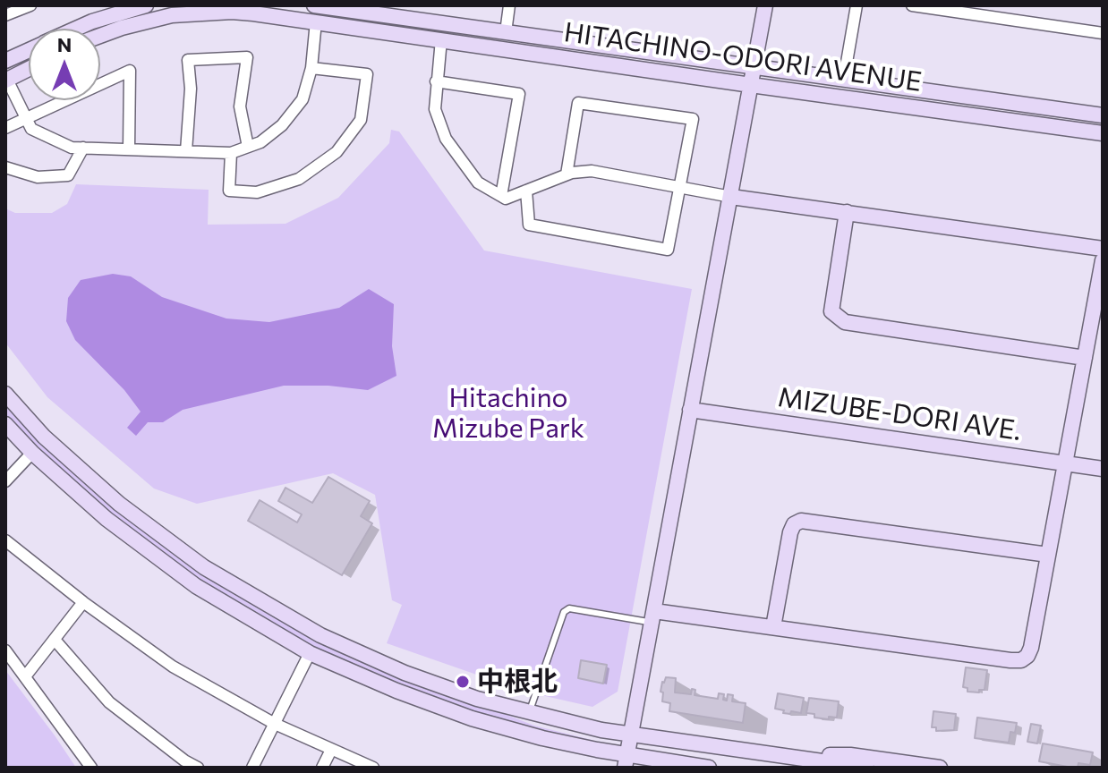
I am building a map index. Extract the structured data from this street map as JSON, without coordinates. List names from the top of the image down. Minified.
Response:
{"streets":{"street":["HITACHINO-ODORI AVENUE","MIZUBE-DORI AVE."]},"parks":["Hitachino Mizube Park"],"places":["中根北"],"north":"top"}
